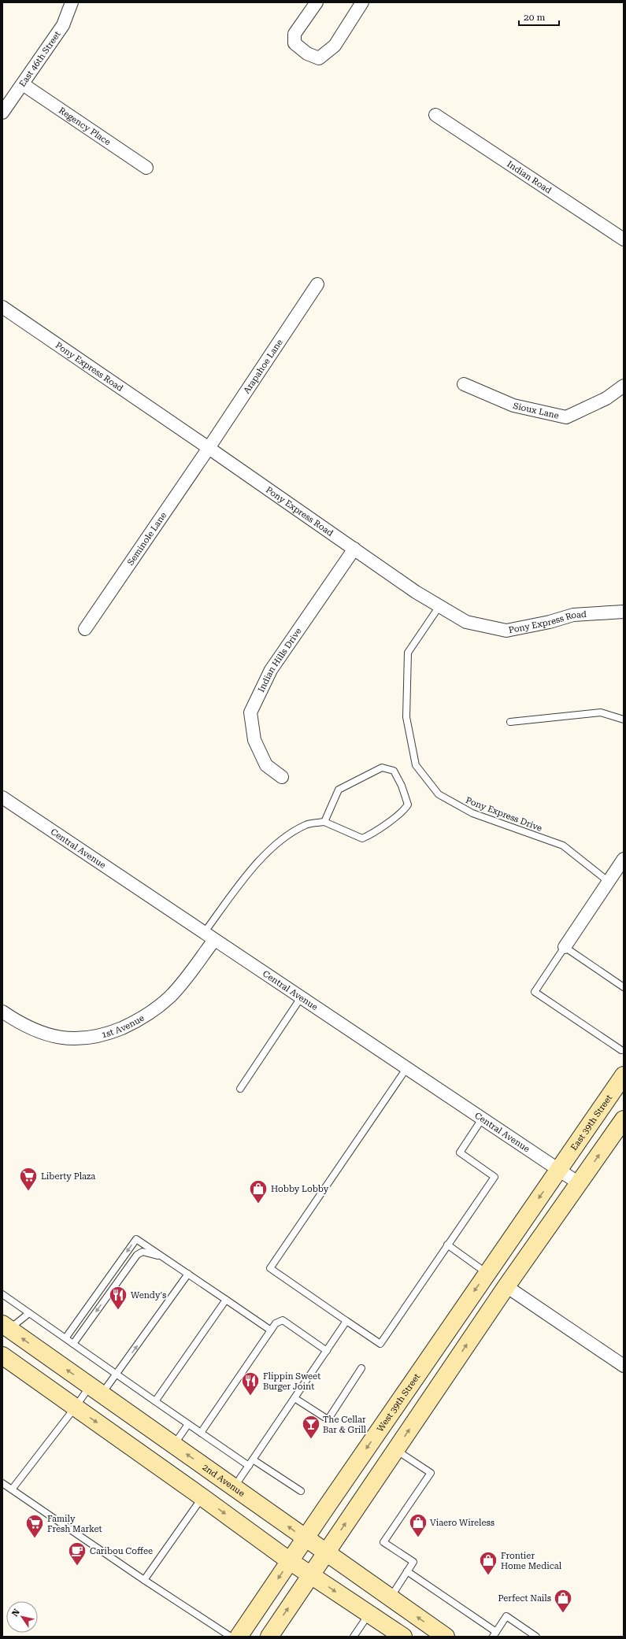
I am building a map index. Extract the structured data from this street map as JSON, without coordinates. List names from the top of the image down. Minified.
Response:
{"streets":{"main road":["East 39th Street","West 39th Street","2nd Avenue"],"street":["East 46th Street","Regency Place","Indian Road","Arapahoe Lane","Pony Express Road","Sioux Lane","Seminole Lane","Indian Hills Drive","Central Avenue","1st Avenue"],"lane":["Pony Express Drive"]},"crossings":[["East 46th Street","Regency Place"],["Arapahoe Lane","Pony Express Road"],["Arapahoe Lane","Seminole Lane"],["Pony Express Road","Seminole Lane"],["Pony Express Road","Indian Hills Drive"],["Pony Express Road","Pony Express Drive"],["Central Avenue","1st Avenue"],["Central Avenue","East 39th Street"],["Central Avenue","West 39th Street"],["East 39th Street","West 39th Street"],["West 39th Street","2nd Avenue"]],"places":{"supermarket":["Liberty Plaza","Family Fresh Market"],"shop":["Hobby Lobby","Viaero Wireless","Frontier Home Medical","Perfect Nails"],"restaurant":["Wendy's","Flippin Sweet Burger Joint"],"bar":["The Cellar Bar & Grill"],"cafe":["Caribou Coffee"]},"scale_bar":"20 m","north":"top left"}
